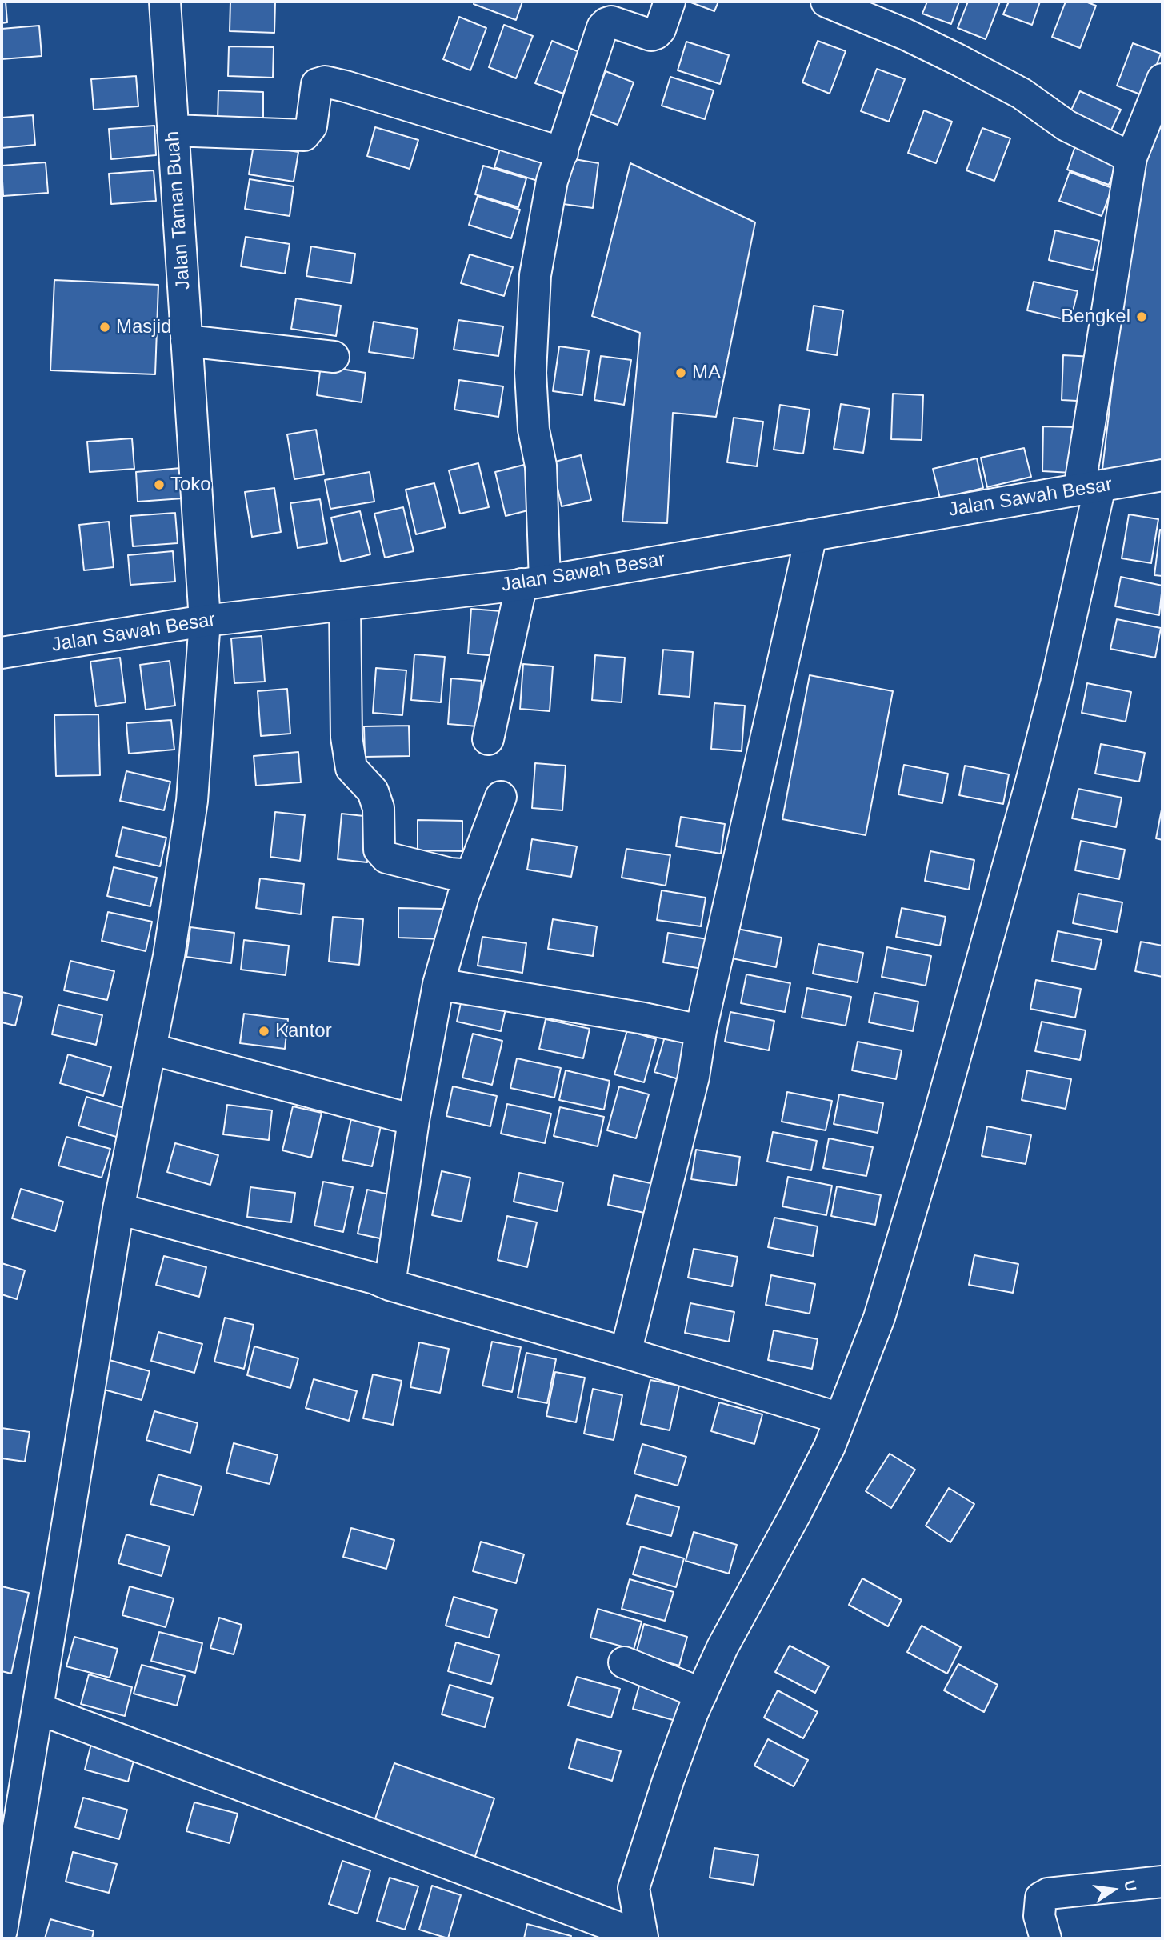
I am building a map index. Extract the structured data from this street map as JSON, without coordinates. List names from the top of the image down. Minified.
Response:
{"streets":{"street":["Jalan Taman Buah","Jalan Sawah Besar"]},"crossings":[["Jalan Taman Buah","Jalan Sawah Besar"]],"places":["Bengkel","Masjid","MA","Toko","Kantor"],"north":"right"}
